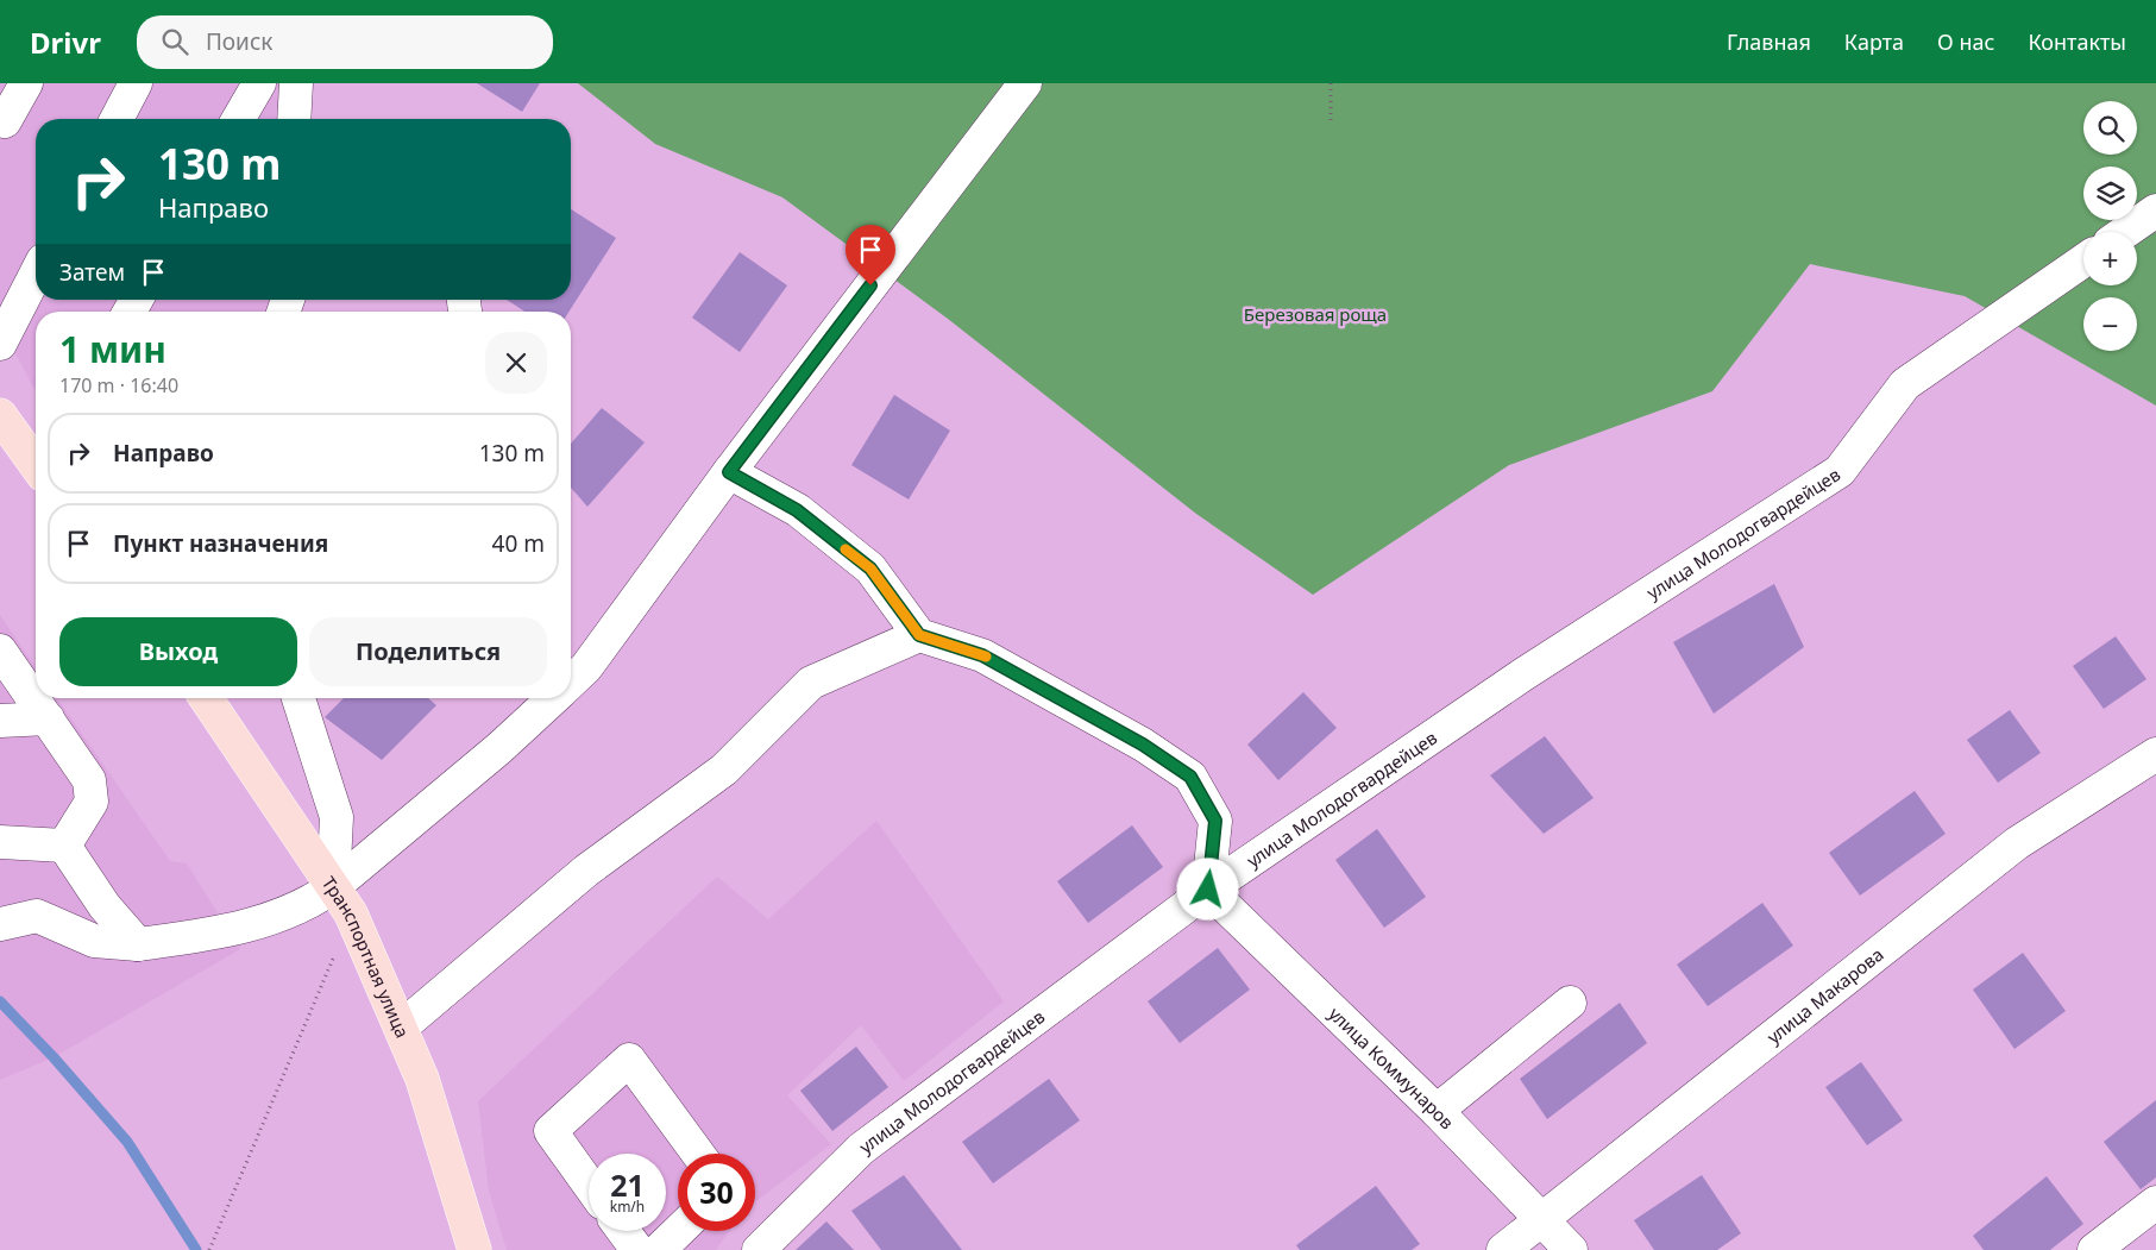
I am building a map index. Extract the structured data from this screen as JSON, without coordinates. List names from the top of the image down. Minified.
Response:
{"streets":{"main road":["Транспортная улица"],"street":["улица Молодогвардейцев","улица Макарова","улица Коммунаров"]},"crossings":[["улица Молодогвардейцев","улица Коммунаров"],["улица Макарова","улица Коммунаров"]],"parks":["Березовая роща"],"page":{"header":"Drivr","search":"Поиск","nav":["Главная","Карта","О нас","Контакты"],"map_buttons":["+","−"],"turn":["130 m","Направо"],"then":"Затем","heading":["1 мин","170 m · 16:40"],"list":[{"name":"Направо","value":"130 m"},{"name":"Пункт назначения","value":"40 m"}],"buttons":["Выход","Поделиться"],"speed":"21 km/h","limit":"30"}}
